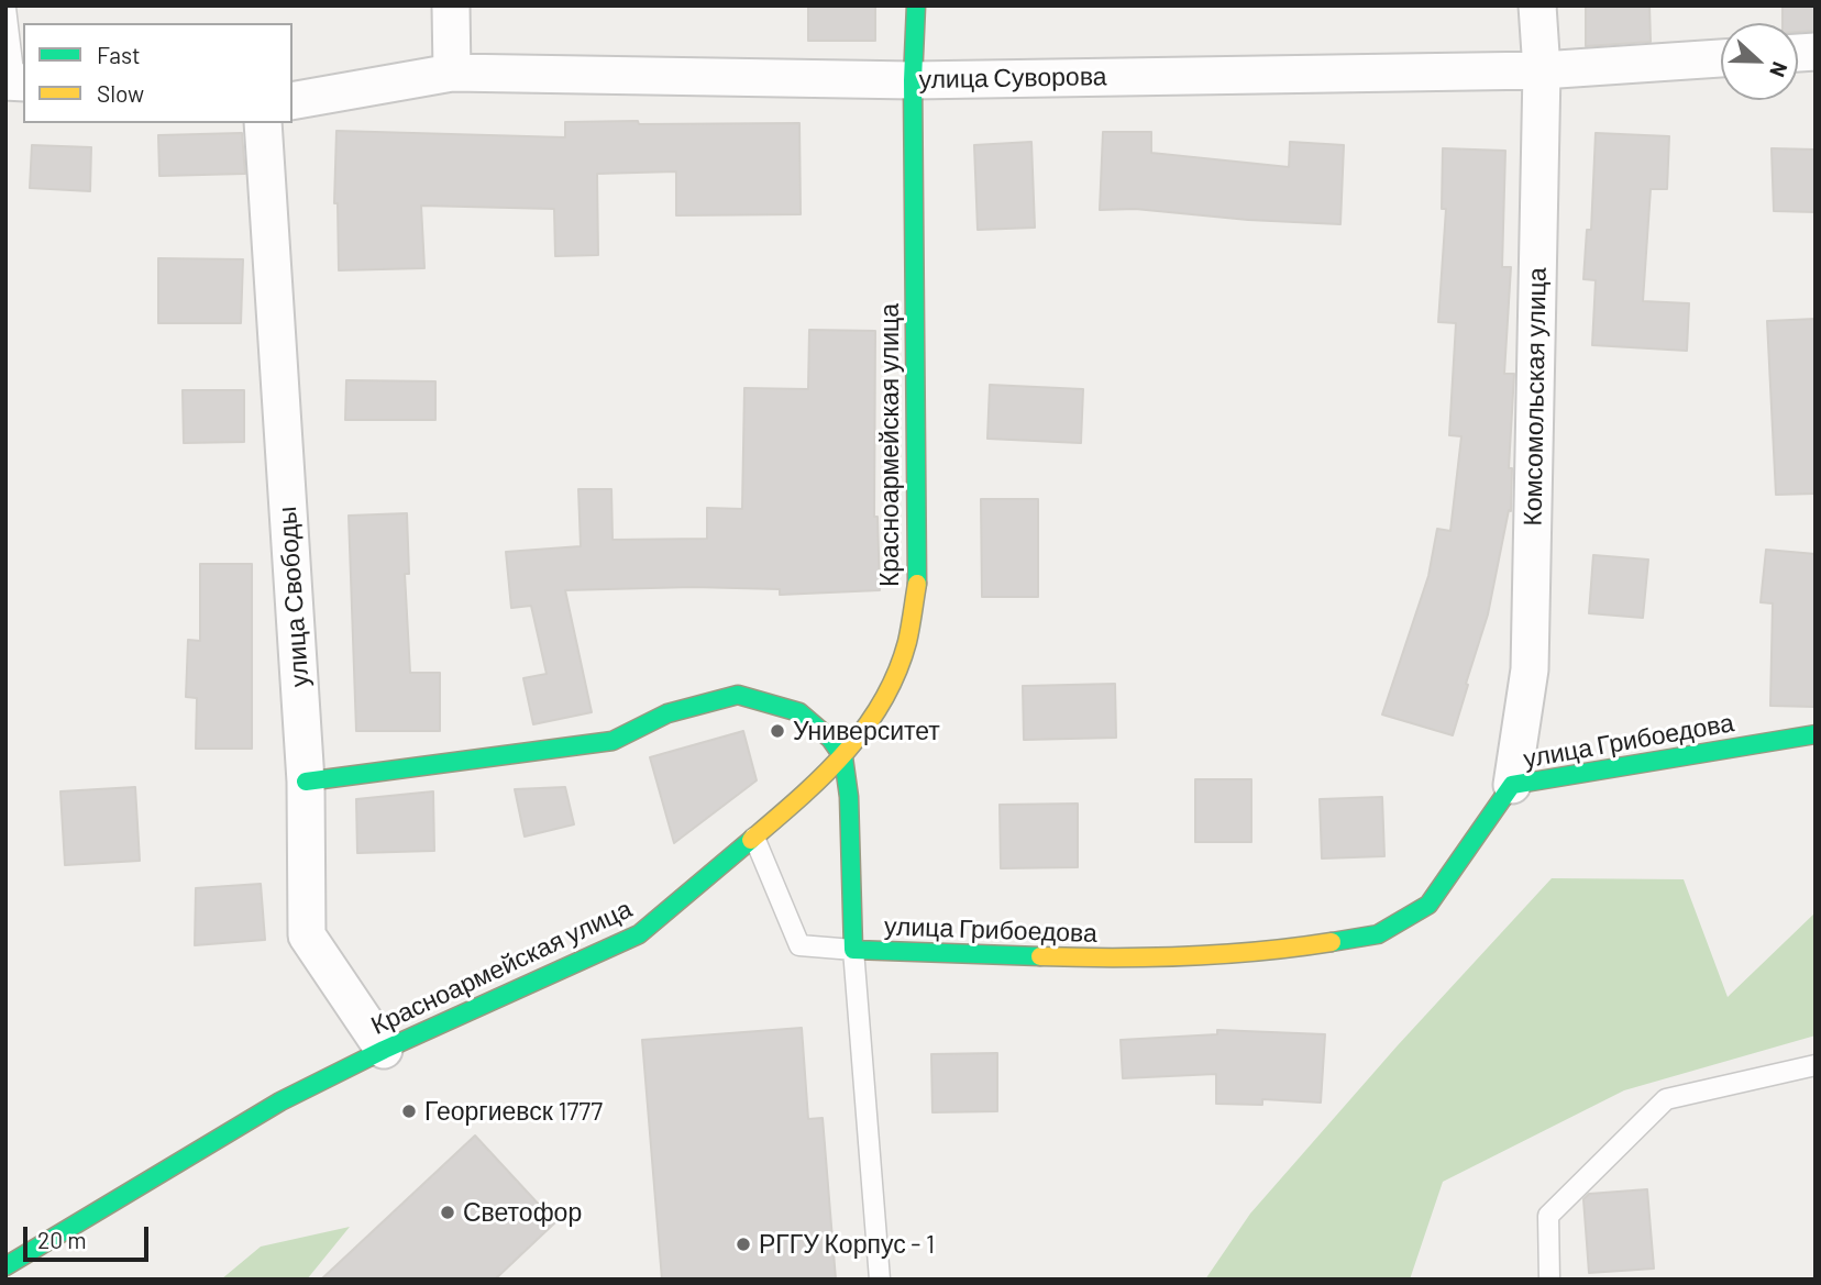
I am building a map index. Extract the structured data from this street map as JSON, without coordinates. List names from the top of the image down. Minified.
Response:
{"streets":{"street":["улица Суворова","Комсомольская улица","Красноармейская улица","улица Свободы","улица Грибоедова"]},"crossings":[["улица Суворова","Комсомольская улица"],["улица Суворова","Красноармейская улица"],["Комсомольская улица","улица Грибоедова"],["Красноармейская улица","улица Свободы"],["Красноармейская улица","улица Грибоедова"]],"places":["Университет","Георгиевск 1777","Светофор","РГГУ Корпус - 1"],"legend":["Fast","Slow"],"scale_bar":"20 m","north":"right"}
